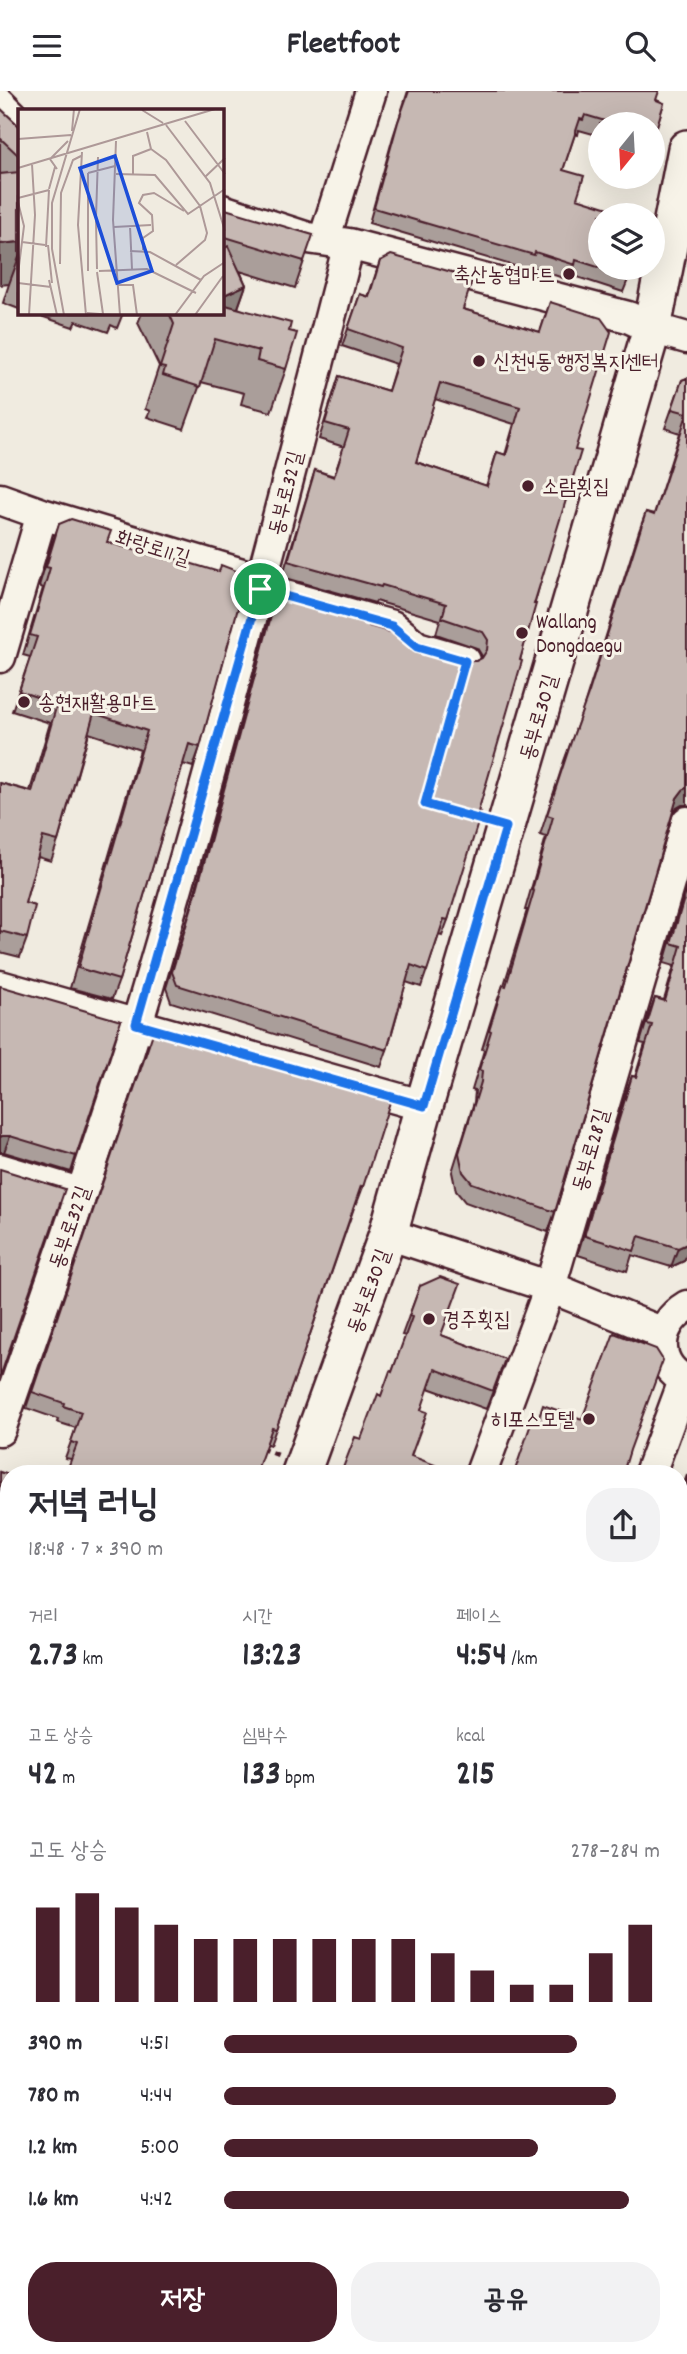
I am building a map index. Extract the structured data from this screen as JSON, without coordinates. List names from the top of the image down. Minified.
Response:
{"streets":{"main road":["동부로30길"],"street":["동부로32길","화랑로11길","동부로28길"]},"crossings":[["동부로32길","화랑로11길"]],"places":["축산농협마트","신천4동 행정복지센터","소람횟집","Wallang Dongdaegu","송현재활용마트","경주횟집","히포스모텔"],"north":"bottom","page":{"header":"Fleetfoot","heading":["저녁 러닝","18:48 · 7 × 390 m"],"stats":[["거리","2.73 km"],["시간","13:23"],["페이스","4:54 /km"],["고도 상승","42 m"],["심박수","133 bpm"],["kcal","215"]],"chart":["고도 상승","278–284 m"],"list":[{"name":"390 m","note":"4:51"},{"name":"780 m","note":"4:44"},{"name":"1.2 km","note":"5:00"},{"name":"1.6 km","note":"4:42"}],"buttons":["저장","공유"]}}
